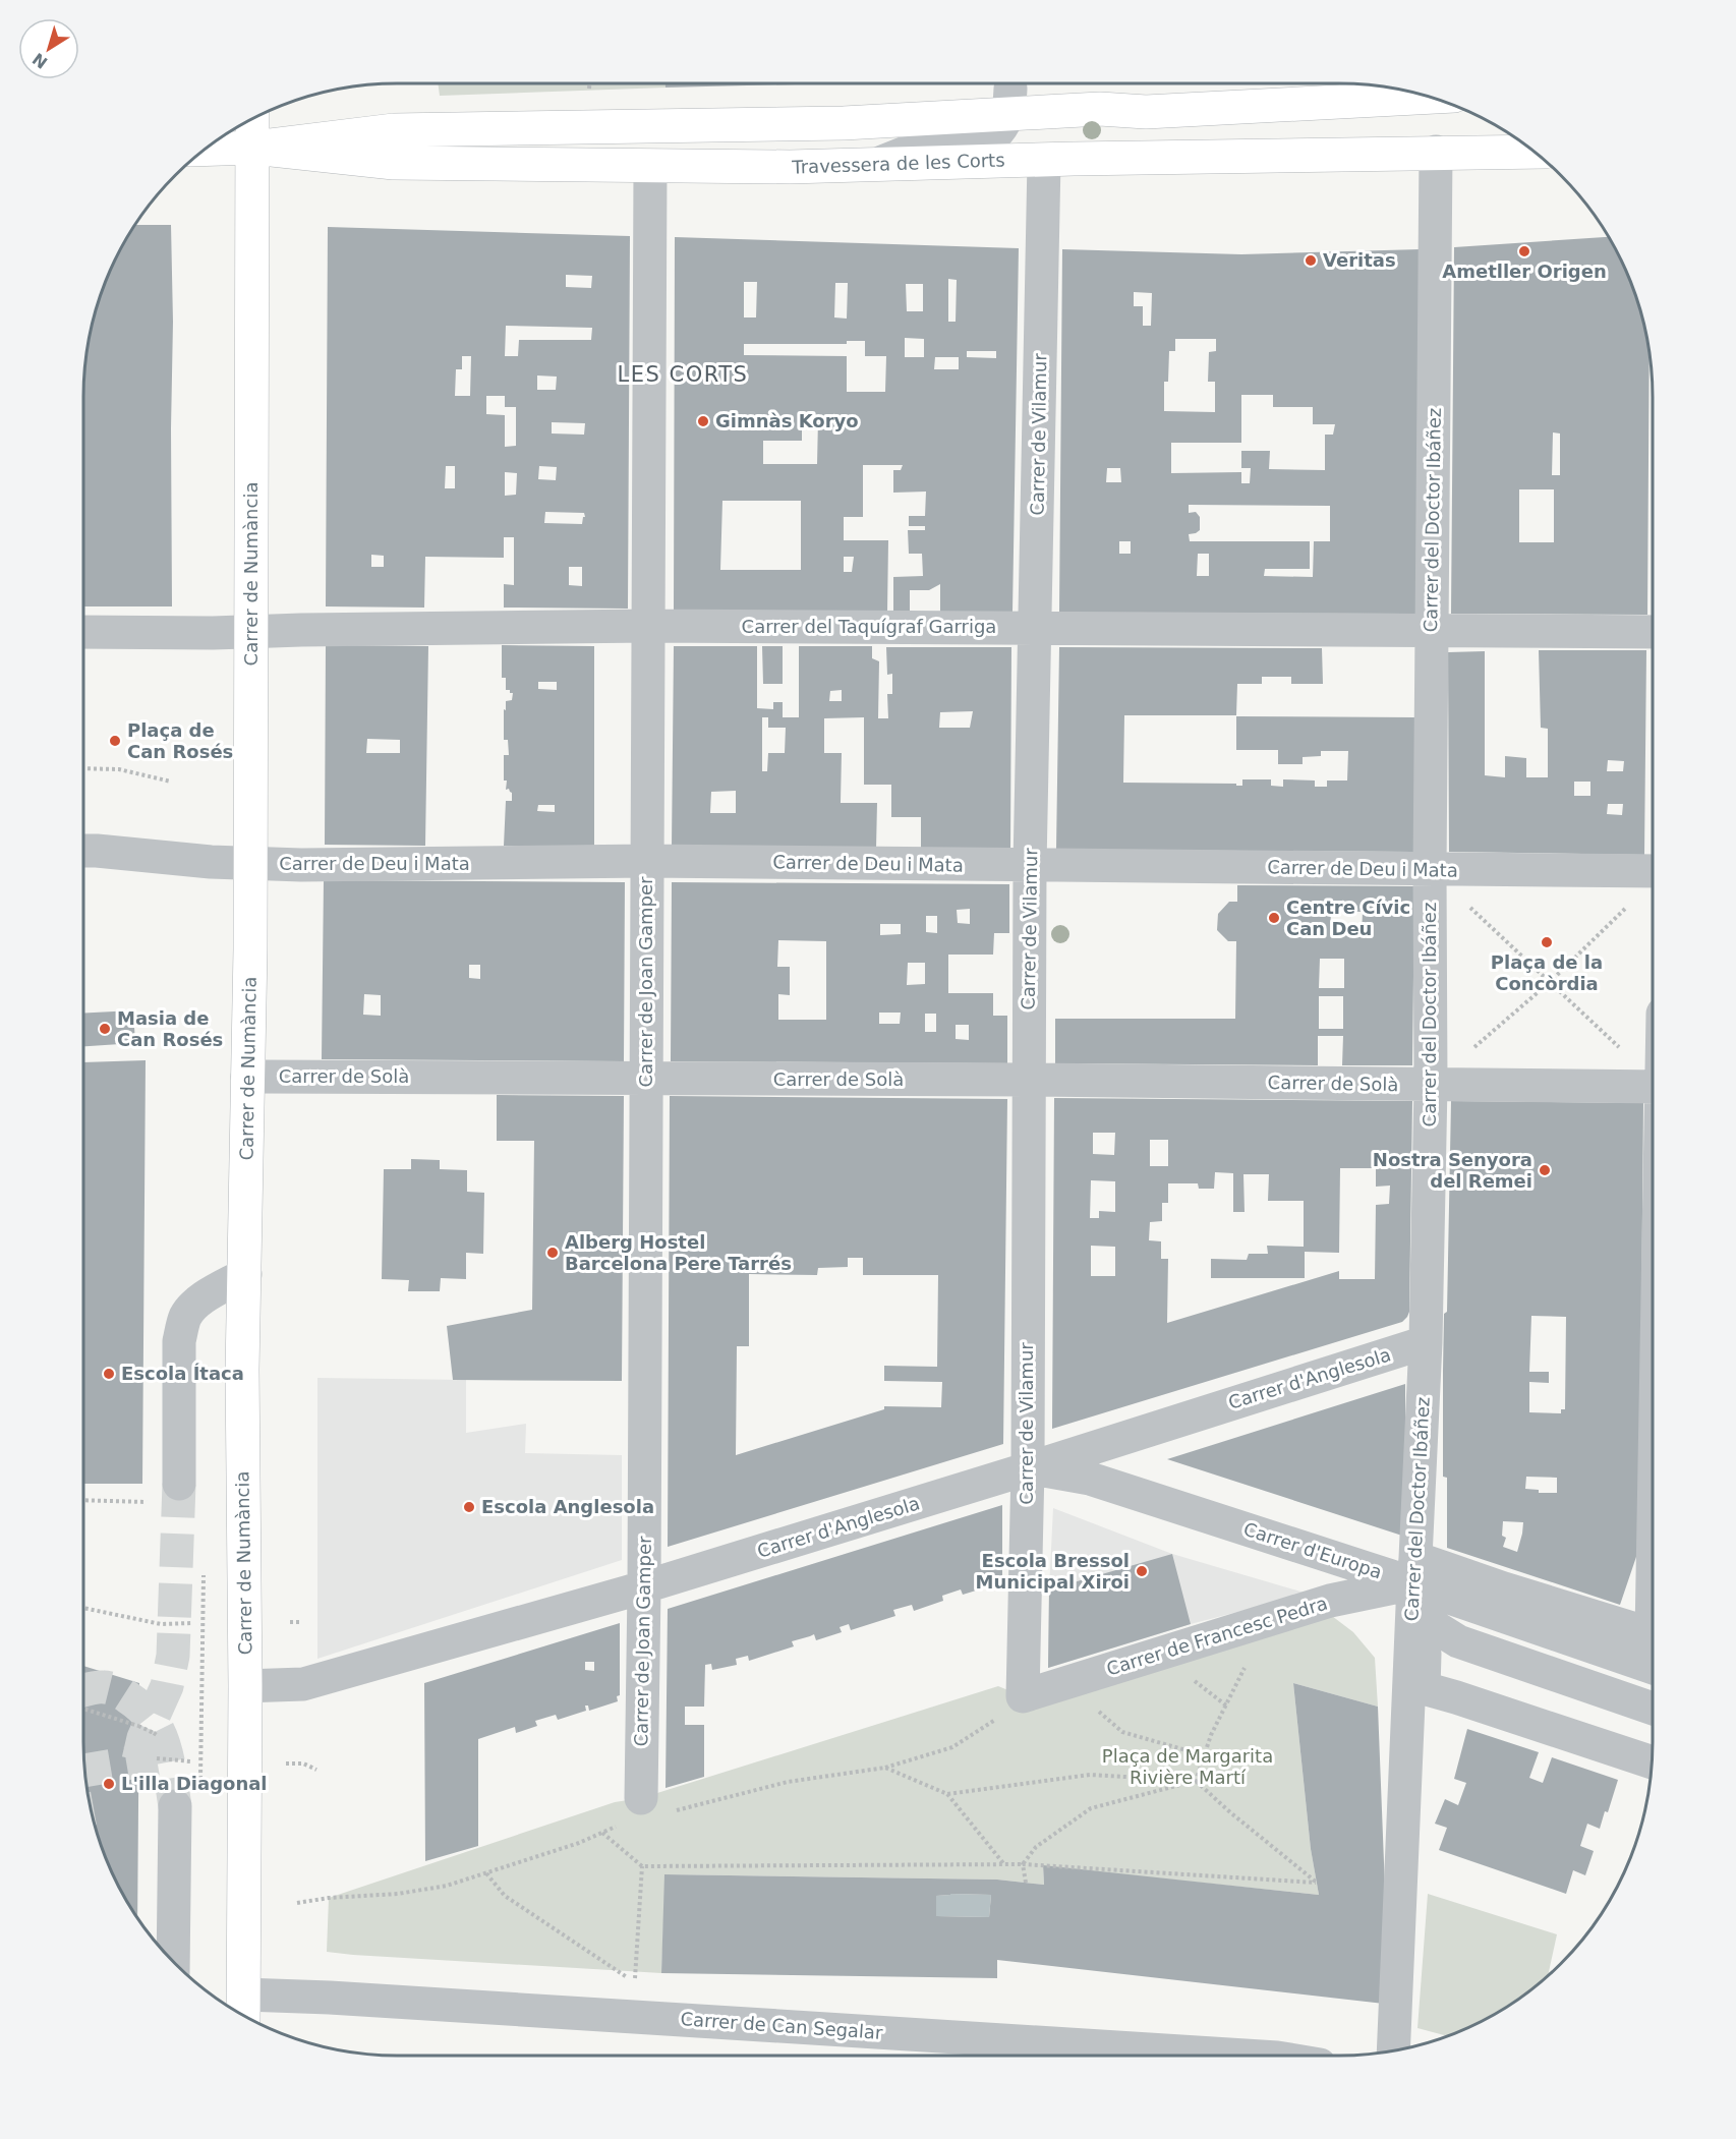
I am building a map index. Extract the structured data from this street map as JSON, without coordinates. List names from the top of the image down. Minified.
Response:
{"streets":{"main road":["Travessera de les Corts","Carrer de Numància"],"street":["Carrer de Vilamur","Carrer del Doctor Ibáñez","Carrer del Taquígraf Garriga","Carrer de Deu i Mata","Carrer de Joan Gamper","Carrer de Solà","Carrer d'Anglesola","Carrer d'Europa","Carrer de Francesc Pedra","Carrer de Can Segalar"]},"crossings":[["Travessera de les Corts","Carrer de Vilamur"],["Travessera de les Corts","Carrer del Doctor Ibáñez"],["Travessera de les Corts","Carrer de Numància"],["Travessera de les Corts","Carrer de Joan Gamper"],["Carrer de Vilamur","Carrer del Taquígraf Garriga"],["Carrer de Vilamur","Carrer de Deu i Mata"],["Carrer de Vilamur","Carrer de Solà"],["Carrer de Vilamur","Carrer d'Anglesola"],["Carrer de Vilamur","Carrer d'Europa"],["Carrer de Vilamur","Carrer de Francesc Pedra"],["Carrer del Doctor Ibáñez","Carrer del Taquígraf Garriga"],["Carrer del Doctor Ibáñez","Carrer de Deu i Mata"],["Carrer del Doctor Ibáñez","Carrer de Solà"],["Carrer del Doctor Ibáñez","Carrer d'Anglesola"],["Carrer del Doctor Ibáñez","Carrer d'Europa"],["Carrer del Doctor Ibáñez","Carrer de Francesc Pedra"],["Carrer de Numància","Carrer del Taquígraf Garriga"],["Carrer de Numància","Carrer de Deu i Mata"],["Carrer de Numància","Carrer de Solà"],["Carrer de Numància","Carrer d'Anglesola"],["Carrer de Numància","Carrer de Can Segalar"],["Carrer del Taquígraf Garriga","Carrer de Joan Gamper"],["Carrer de Deu i Mata","Carrer de Joan Gamper"],["Carrer de Joan Gamper","Carrer de Solà"],["Carrer de Joan Gamper","Carrer d'Anglesola"],["Carrer d'Anglesola","Carrer d'Europa"],["Carrer d'Europa","Carrer de Francesc Pedra"]],"districts":["LES CORTS"],"parks":["Plaça de Margarita Rivière Martí"],"places":["Ametller Origen","Veritas","Gimnàs Koryo","Plaça de Can Rosés","Centre Cívic Can Deu","Plaça de la Concòrdia","Masia de Can Rosés","Nostra Senyora del Remei","Alberg Hostel Barcelona Pere Tarrés","Escola Ítaca","Escola Anglesola","Escola Bressol Municipal Xiroi","L'illa Diagonal"],"north":"bottom left"}
